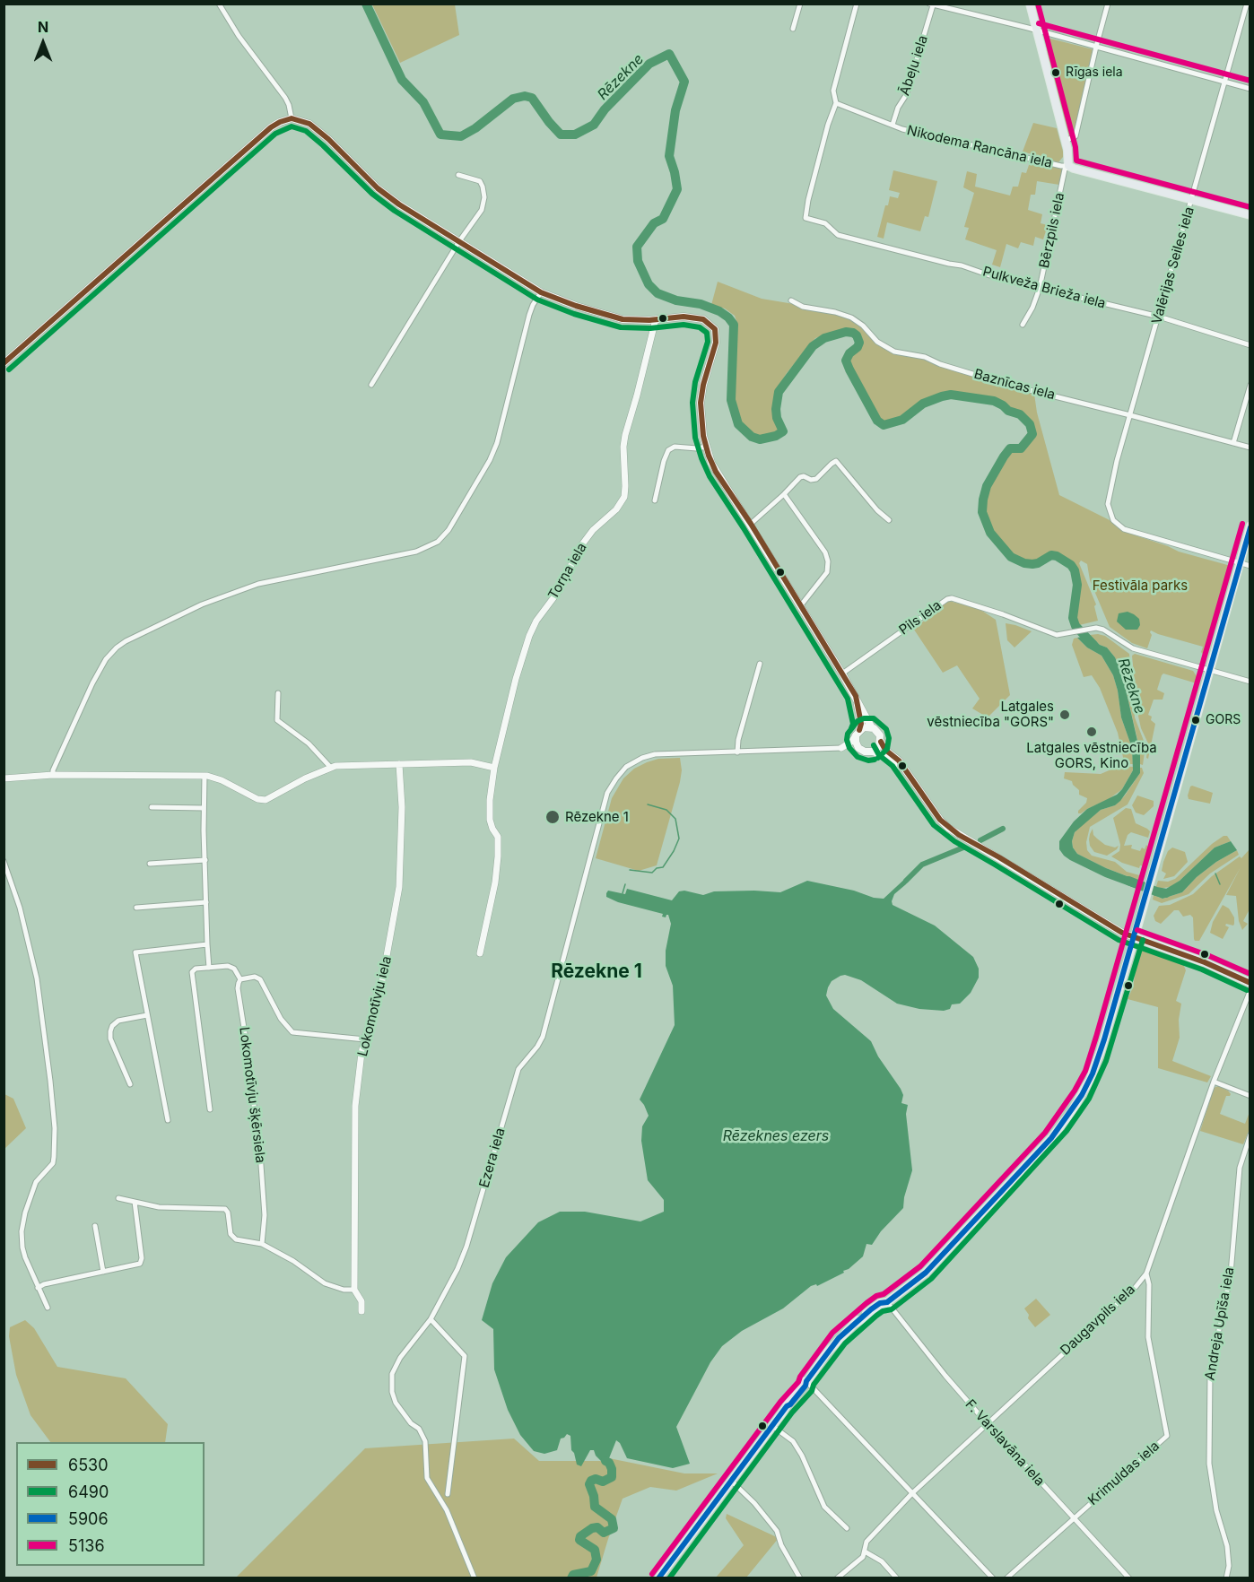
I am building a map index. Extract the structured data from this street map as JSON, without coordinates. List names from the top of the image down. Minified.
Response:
{"streets":{"main road":["Nikodema Rancāna iela"],"street":["Ābeļu iela","Bērzpils iela","Valērijas Seiles iela","Pulkveža Brieža iela","Baznīcas iela","Torņa iela","Pils iela","Lokomotīvju iela","Lokomotīvju šķērsiela","Ezera iela","Daugavpils iela","Andreja Upīša iela","F. Varslavāna iela","Krimuldas iela"]},"crossings":[["Ābeļu iela","Nikodema Rancāna iela"],["Nikodema Rancāna iela","Bērzpils iela"],["Nikodema Rancāna iela","Valērijas Seiles iela"],["Nikodema Rancāna iela","Pulkveža Brieža iela"],["Bērzpils iela","Pulkveža Brieža iela"],["Valērijas Seiles iela","Pulkveža Brieža iela"],["Valērijas Seiles iela","Baznīcas iela"],["Daugavpils iela","F. Varslavāna iela"],["Daugavpils iela","Krimuldas iela"],["F. Varslavāna iela","Krimuldas iela"]],"districts":["Rēzekne 1"],"water":["Rēzekne","Rēzeknes ezers"],"parks":["Festivāla parks"],"places":["Rīgas iela","Latgales vēstniecība \"GORS\"","GORS","Latgales vēstniecība GORS, Kino","Rēzekne 1"],"lines":["transit line 5136","transit line 6530","transit line 6490","transit line 5906"],"legend":["6530","6490","5906","5136"],"north":"top"}
